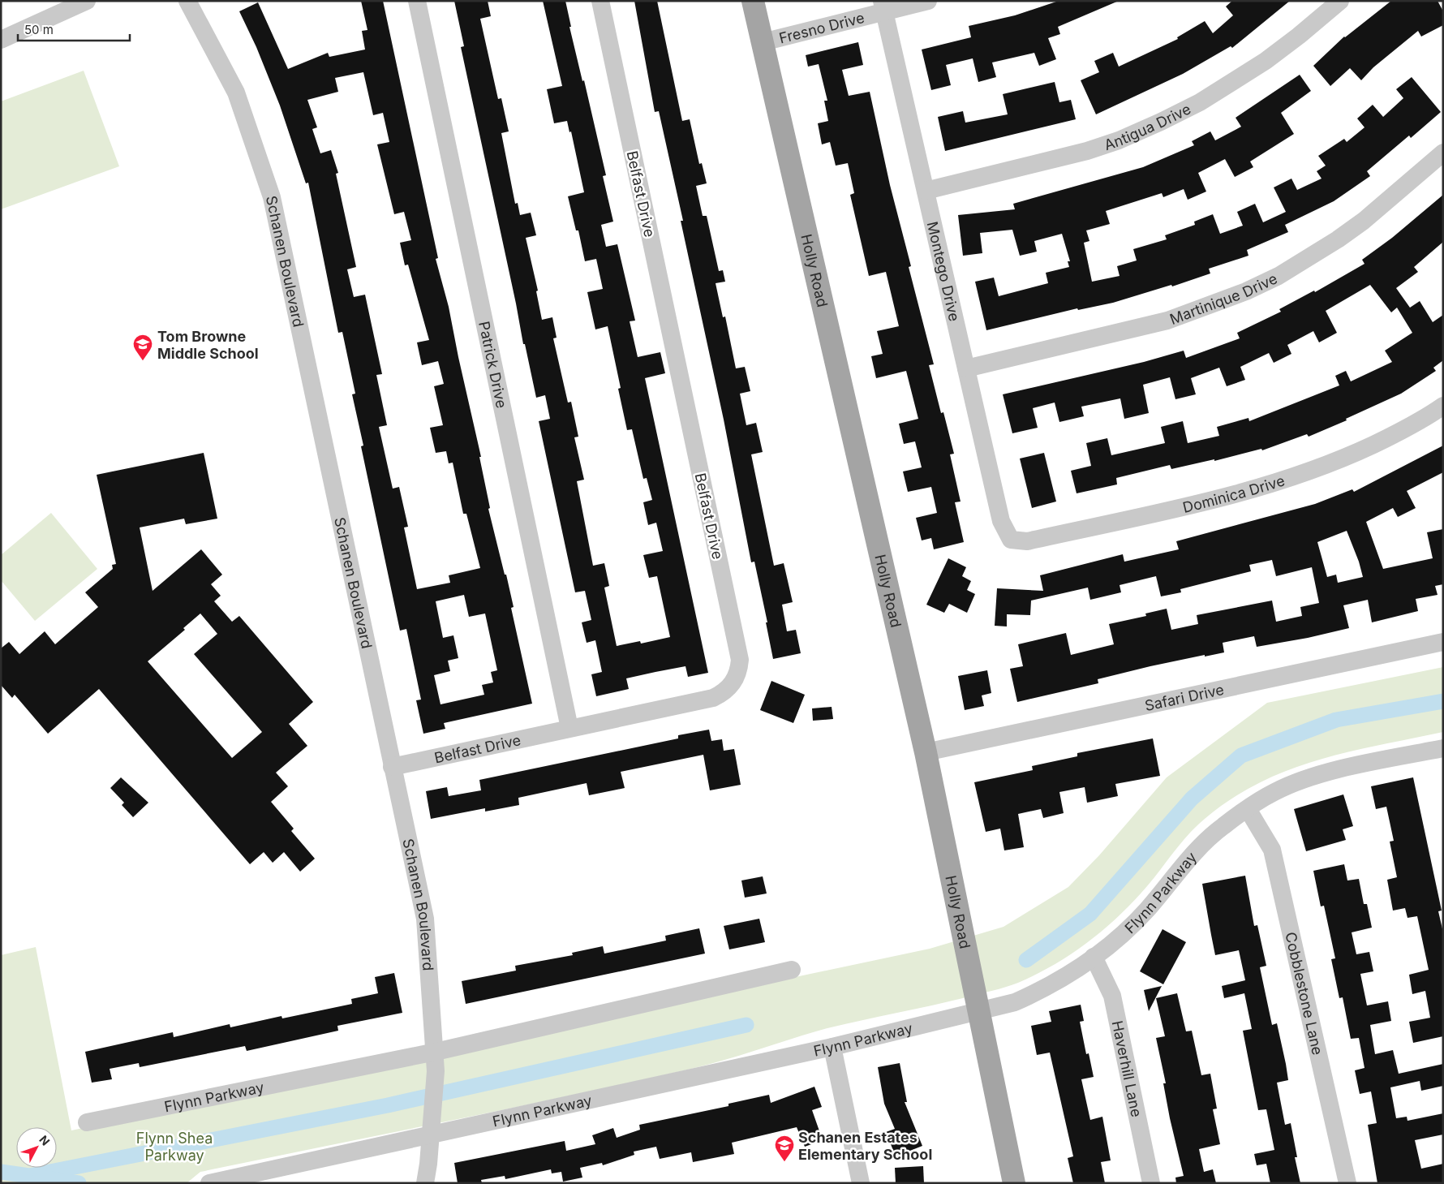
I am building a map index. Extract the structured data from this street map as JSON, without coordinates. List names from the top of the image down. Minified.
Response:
{"streets":{"main road":["Holly Road"],"street":["Fresno Drive","Antigua Drive","Belfast Drive","Schanen Boulevard","Montego Drive","Martinique Drive","Patrick Drive","Dominica Drive","Safari Drive","Flynn Parkway","Cobblestone Lane","Haverhill Lane"]},"crossings":[["Fresno Drive","Holly Road"],["Fresno Drive","Montego Drive"],["Antigua Drive","Montego Drive"],["Belfast Drive","Schanen Boulevard"],["Belfast Drive","Patrick Drive"],["Schanen Boulevard","Flynn Parkway"],["Holly Road","Safari Drive"],["Holly Road","Flynn Parkway"],["Montego Drive","Martinique Drive"],["Montego Drive","Dominica Drive"],["Flynn Parkway","Cobblestone Lane"],["Flynn Parkway","Haverhill Lane"]],"parks":["Flynn Shea Parkway"],"places":{"school or university":["Tom Browne Middle School","Schanen Estates Elementary School"]},"scale_bar":"50 m","north":"top right"}
